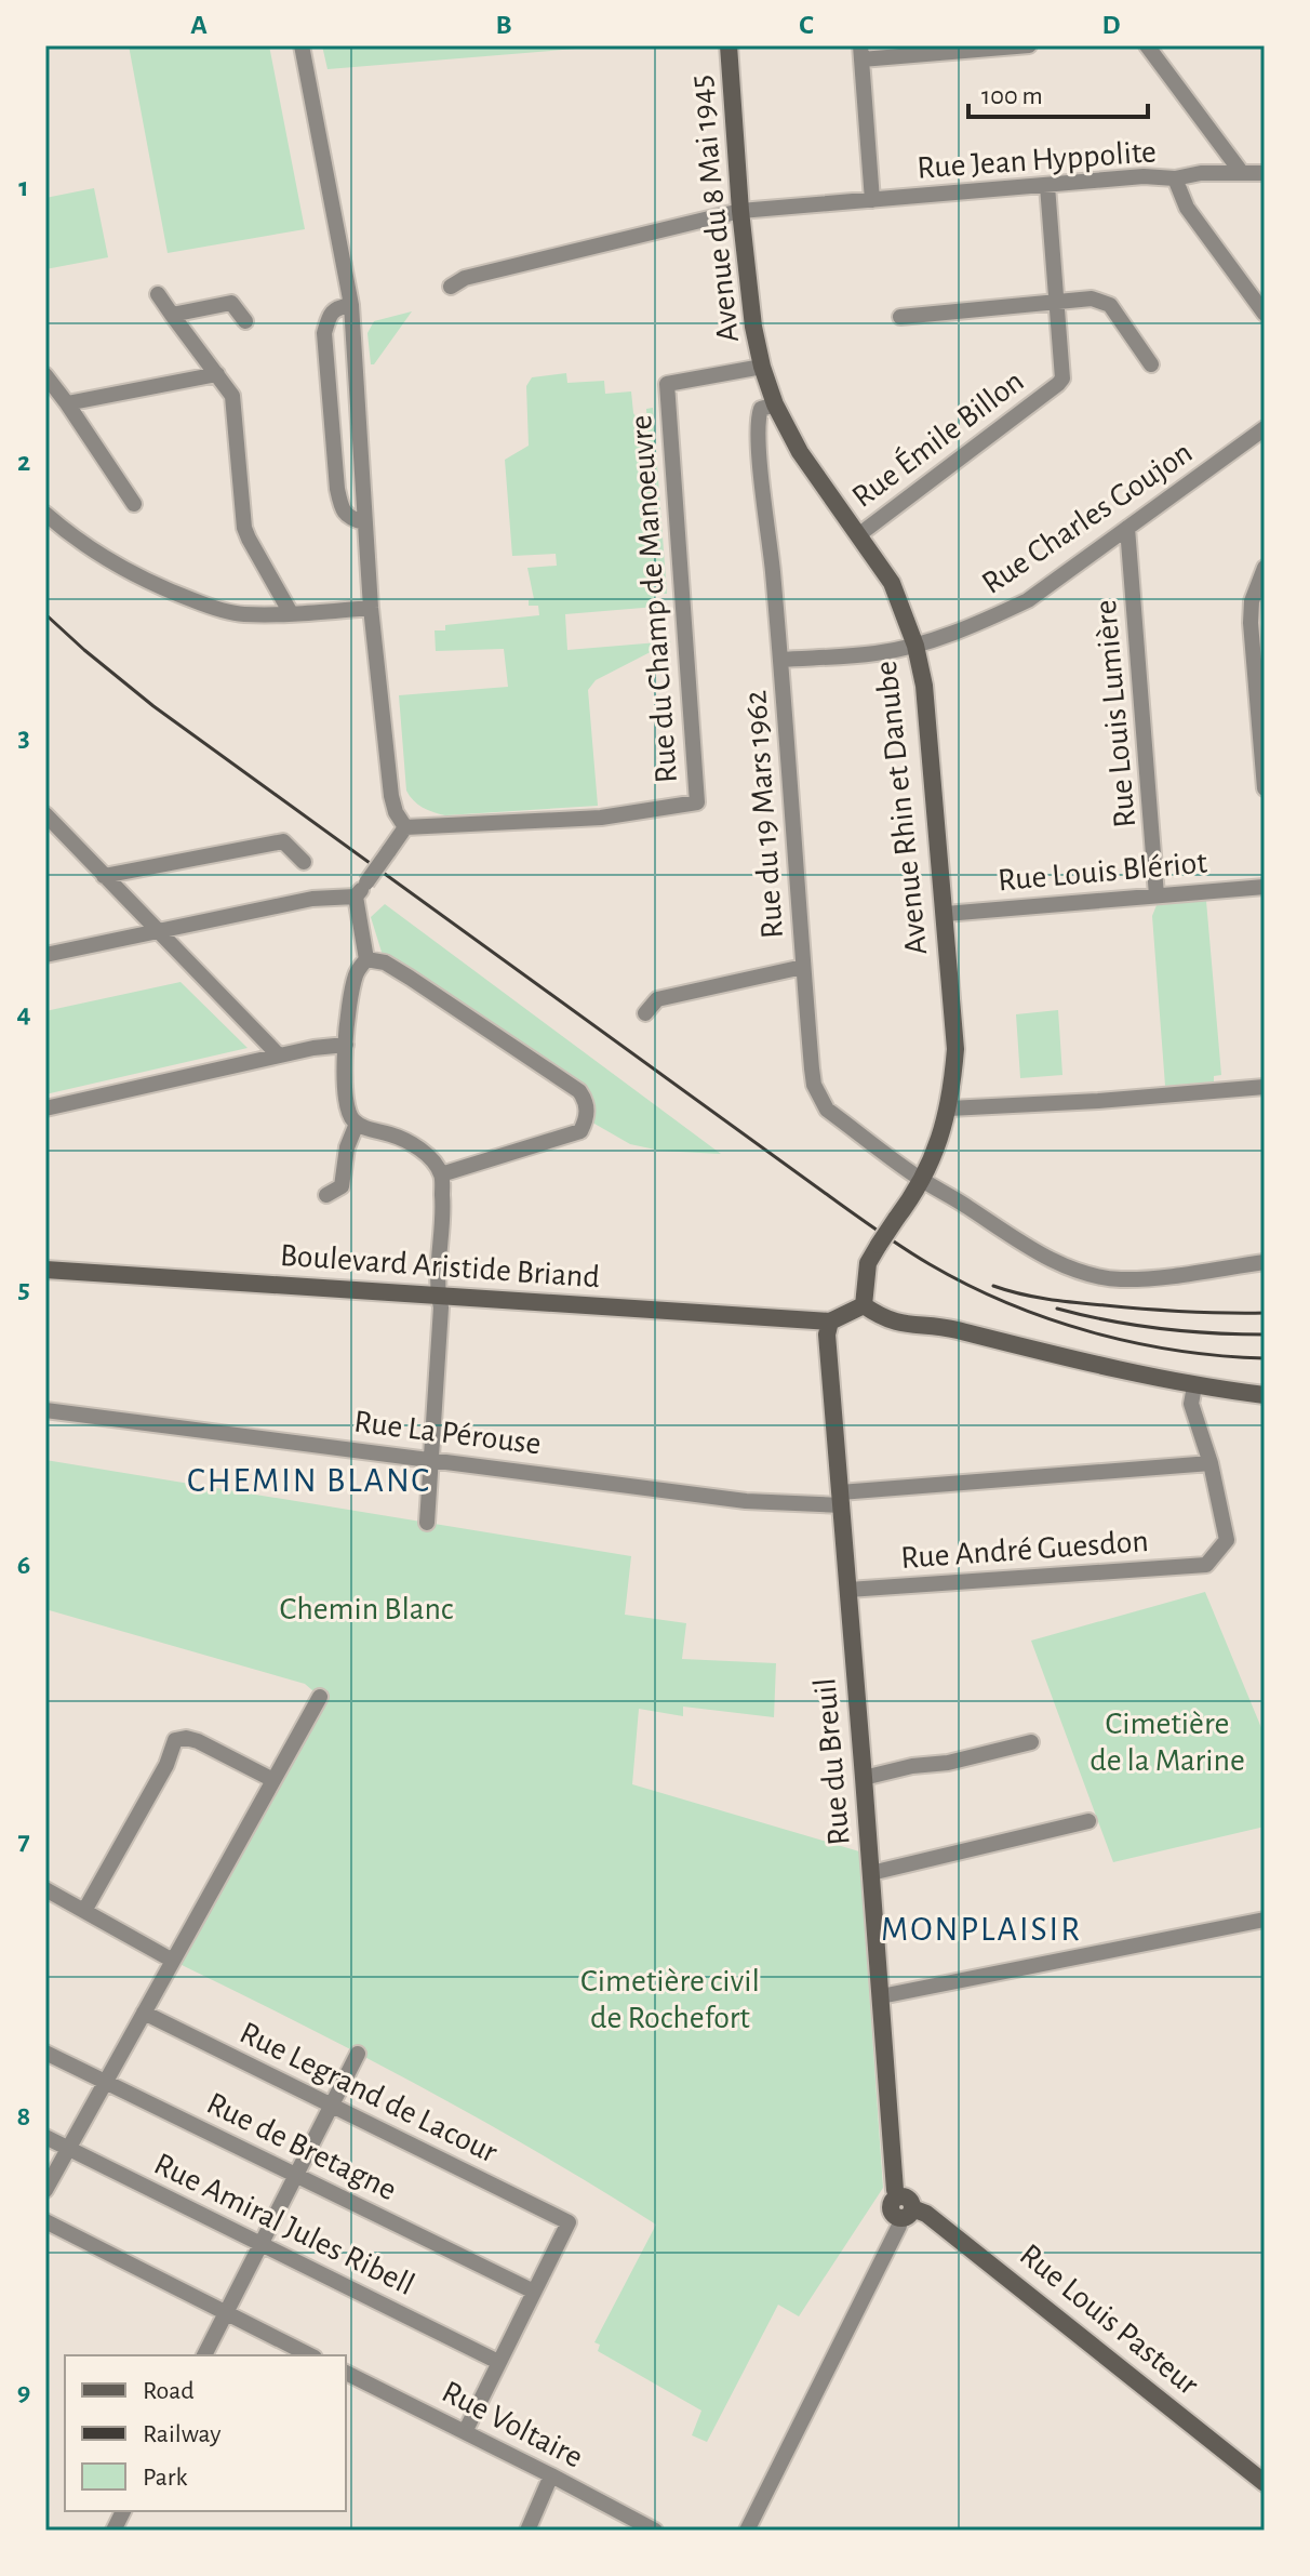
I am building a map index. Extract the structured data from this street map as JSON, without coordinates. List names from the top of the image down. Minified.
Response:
{"streets":{"street":["Rue Jean Hyppolite","Avenue du 8 Mai 1945","Rue Émile Billon","Rue Charles Goujon","Rue du Champ de Manoeuvre","Rue Louis Lumière","Avenue Rhin et Danube","Rue du 19 Mars 1962","Rue Louis Blériot","Boulevard Aristide Briand","Rue La Pérouse","Rue André Guesdon","Rue du Breuil","Rue Legrand de Lacour","Rue de Bretagne","Rue Amiral Jules Ribell","Rue Louis Pasteur","Rue Voltaire"]},"crossings":[["Rue Jean Hyppolite","Avenue du 8 Mai 1945"],["Rue Jean Hyppolite","Rue Émile Billon"],["Avenue du 8 Mai 1945","Rue du Champ de Manoeuvre"],["Avenue du 8 Mai 1945","Avenue Rhin et Danube"],["Rue Émile Billon","Avenue Rhin et Danube"],["Rue Charles Goujon","Rue Louis Lumière"],["Rue Charles Goujon","Avenue Rhin et Danube"],["Rue Charles Goujon","Rue du 19 Mars 1962"],["Rue du Champ de Manoeuvre","Avenue Rhin et Danube"],["Rue Louis Lumière","Rue Louis Blériot"],["Avenue Rhin et Danube","Rue du 19 Mars 1962"],["Avenue Rhin et Danube","Rue Louis Blériot"],["Boulevard Aristide Briand","Rue du Breuil"],["Rue La Pérouse","Rue André Guesdon"],["Rue La Pérouse","Rue du Breuil"],["Rue André Guesdon","Rue du Breuil"],["Rue du Breuil","Rue Louis Pasteur"],["Rue Legrand de Lacour","Rue de Bretagne"]],"districts":["CHEMIN BLANC","MONPLAISIR"],"parks":["Chemin Blanc","Cimetière de la Marine","Cimetière civil de Rochefort"],"legend":["Road","Railway","Park"],"scale_bar":"100 m","grid":{"columns":["A","B","C","D"],"rows":["1","2","3","4","5","6","7","8","9"]}}
